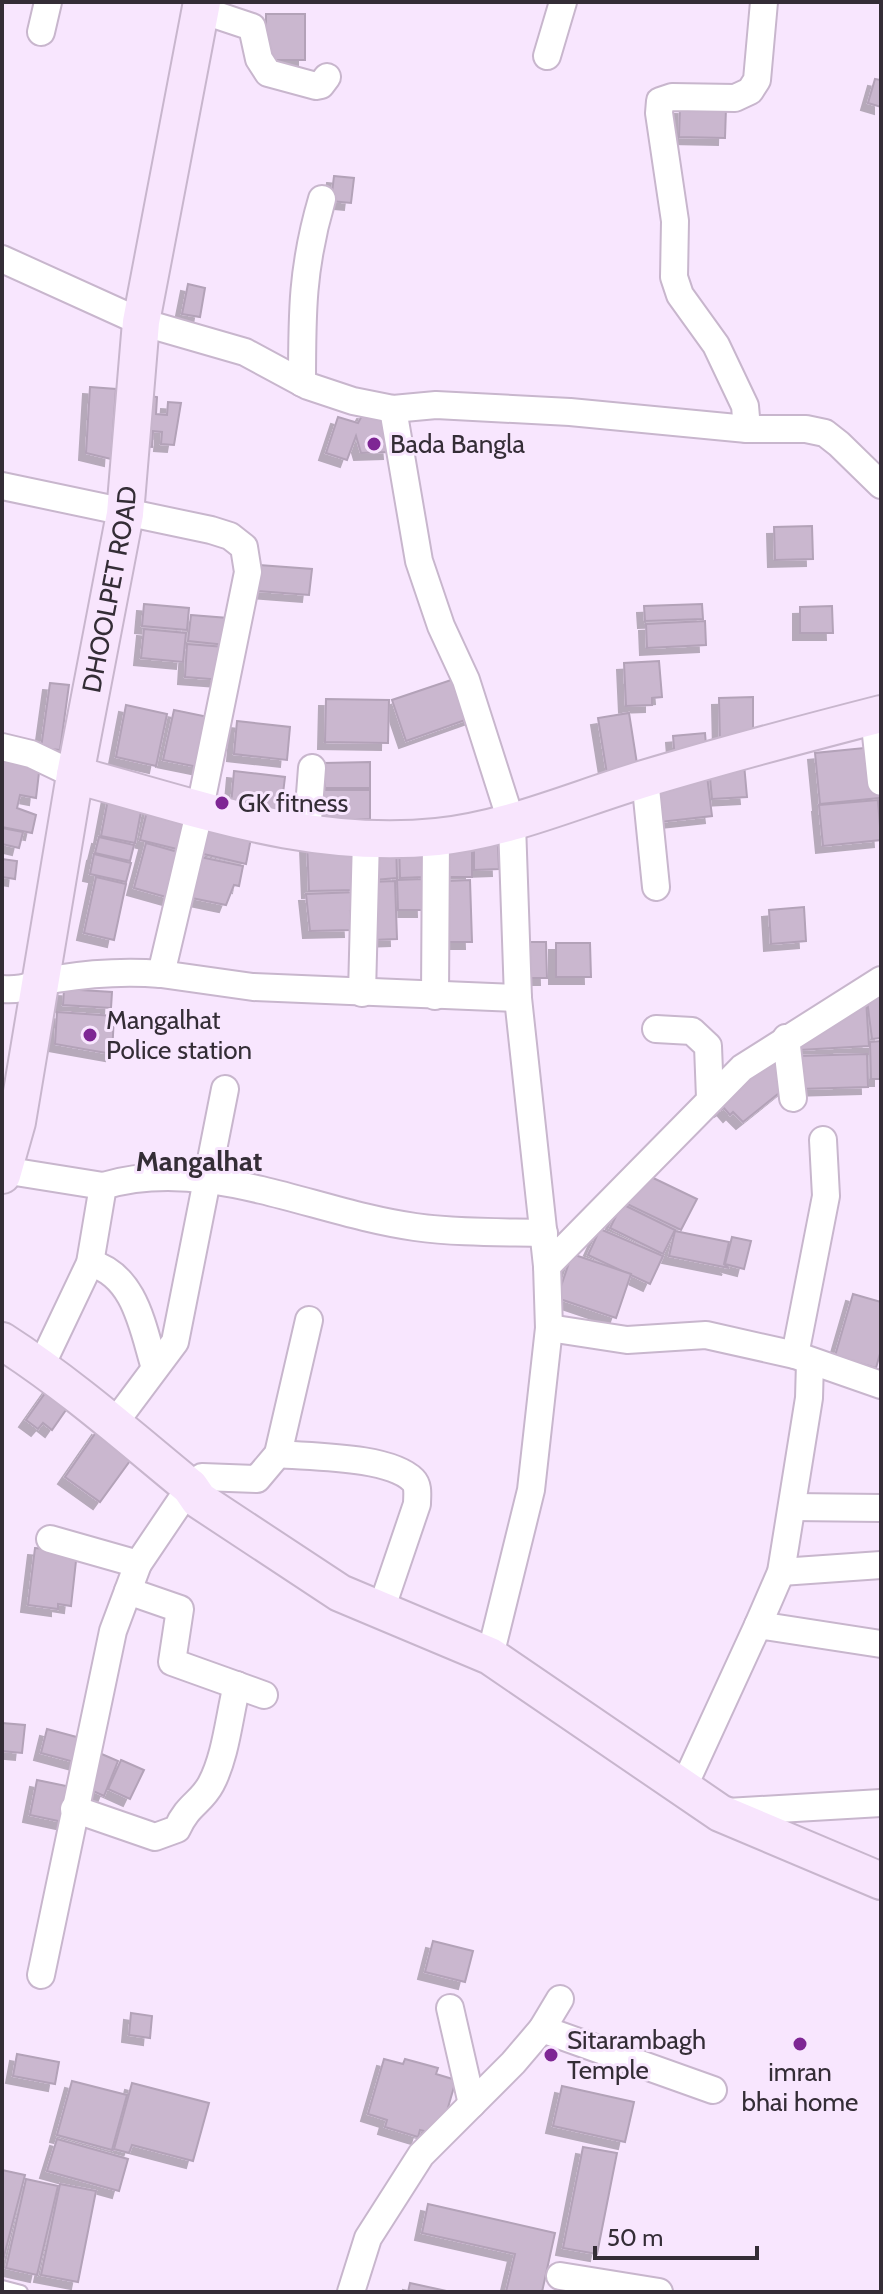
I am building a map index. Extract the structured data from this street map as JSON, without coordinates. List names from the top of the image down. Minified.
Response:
{"streets":{"street":["DHOOLPET ROAD"]},"districts":["Mangalhat"],"places":["Bada Bangla","GK fitness","Mangalhat Police station","imran bhai home","Sitarambagh Temple"],"scale_bar":"50 m"}
